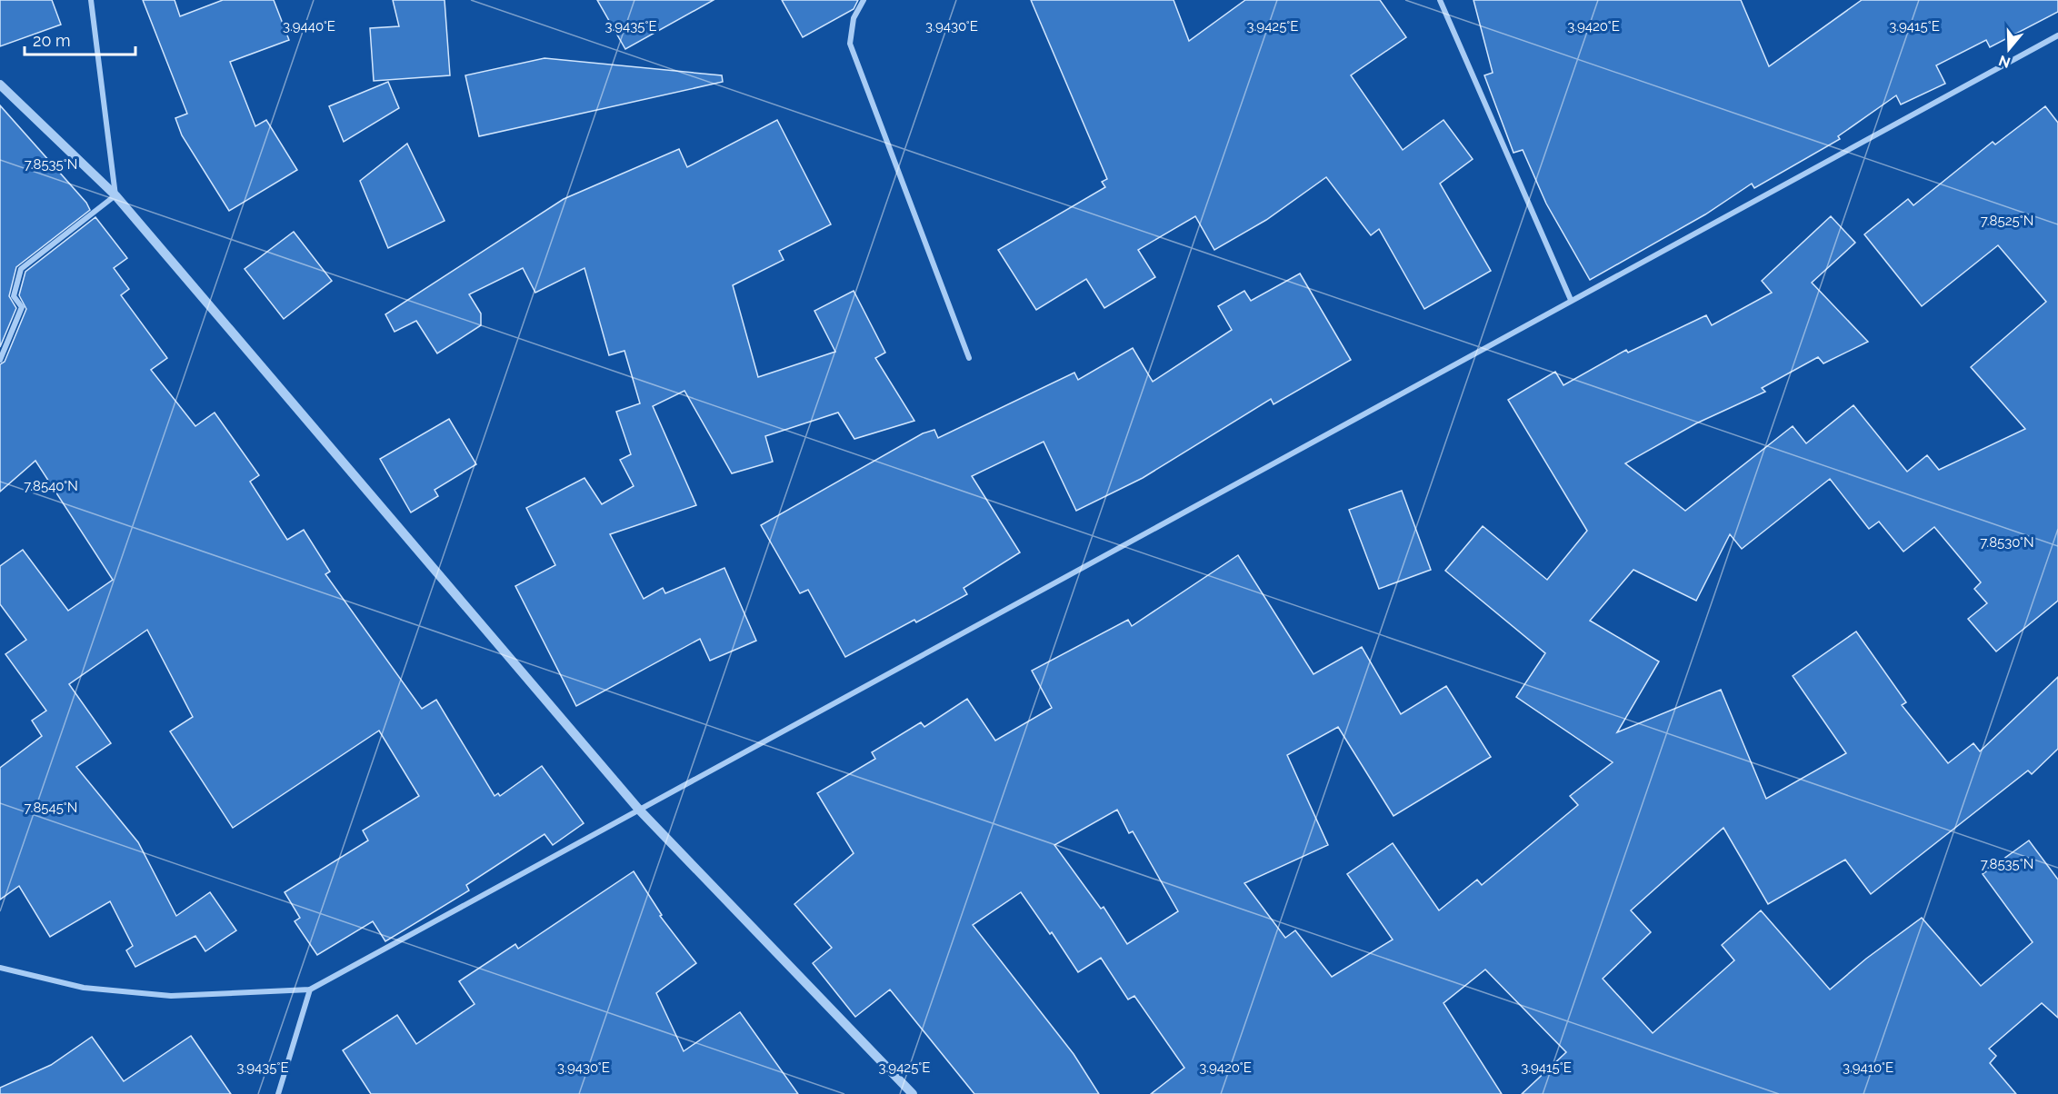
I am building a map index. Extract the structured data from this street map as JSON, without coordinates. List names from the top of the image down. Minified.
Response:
{"scale_bar":"20 m","north":"bottom","coordinates":["3.9440°E","3.9435°E","3.9430°E","3.9425°E","3.9420°E","3.9415°E","7.8535°N","7.8525°N","7.8540°N","7.8530°N","7.8545°N","3.9410°E"]}
